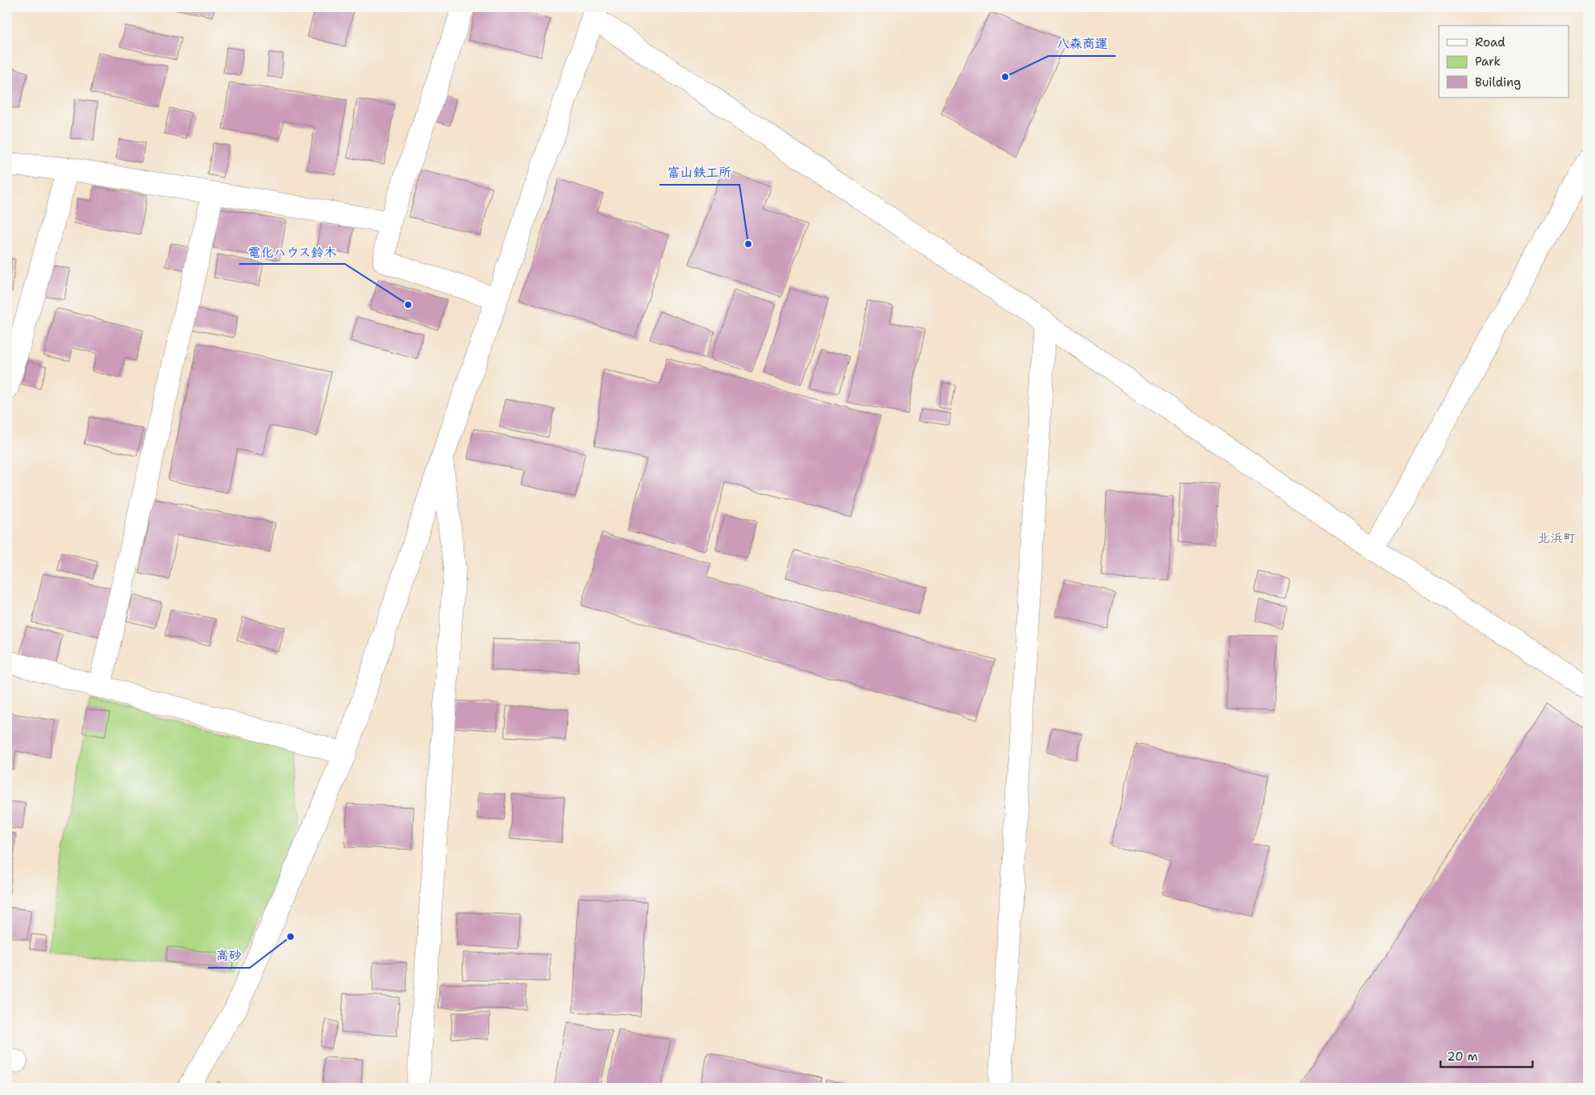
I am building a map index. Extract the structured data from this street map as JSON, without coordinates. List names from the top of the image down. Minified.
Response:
{"districts":["北浜町"],"places":["八森商運","富山鉄工所","電化ハウス鈴木","高砂"],"legend":["Road","Park","Building"],"scale_bar":"20 m"}
